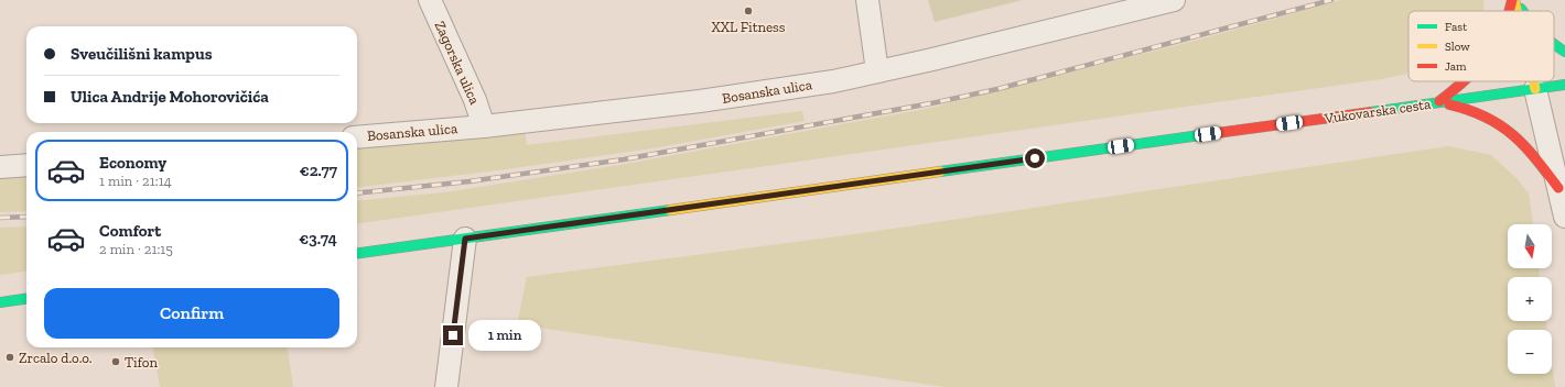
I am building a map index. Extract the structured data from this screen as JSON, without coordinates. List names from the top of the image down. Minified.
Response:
{"streets":{"main road":["Vukovarska cesta"],"street":["Zagorska ulica","Bosanska ulica"]},"crossings":[["Zagorska ulica","Bosanska ulica"]],"places":["XXL Fitness","Zrcalo d.o.o.","Tifon"],"legend":["Fast","Slow","Jam"],"north":"bottom","page":{"banner":["Sveučilišni kampus","Ulica Andrije Mohorovičića"],"list":[{"name":"Economy","note":"1 min · 21:14","value":"€2.77"},{"name":"Comfort","note":"2 min · 21:15","value":"€3.74"}],"map_buttons":["+","−"],"buttons":"Confirm","bubble":"1 min"}}
